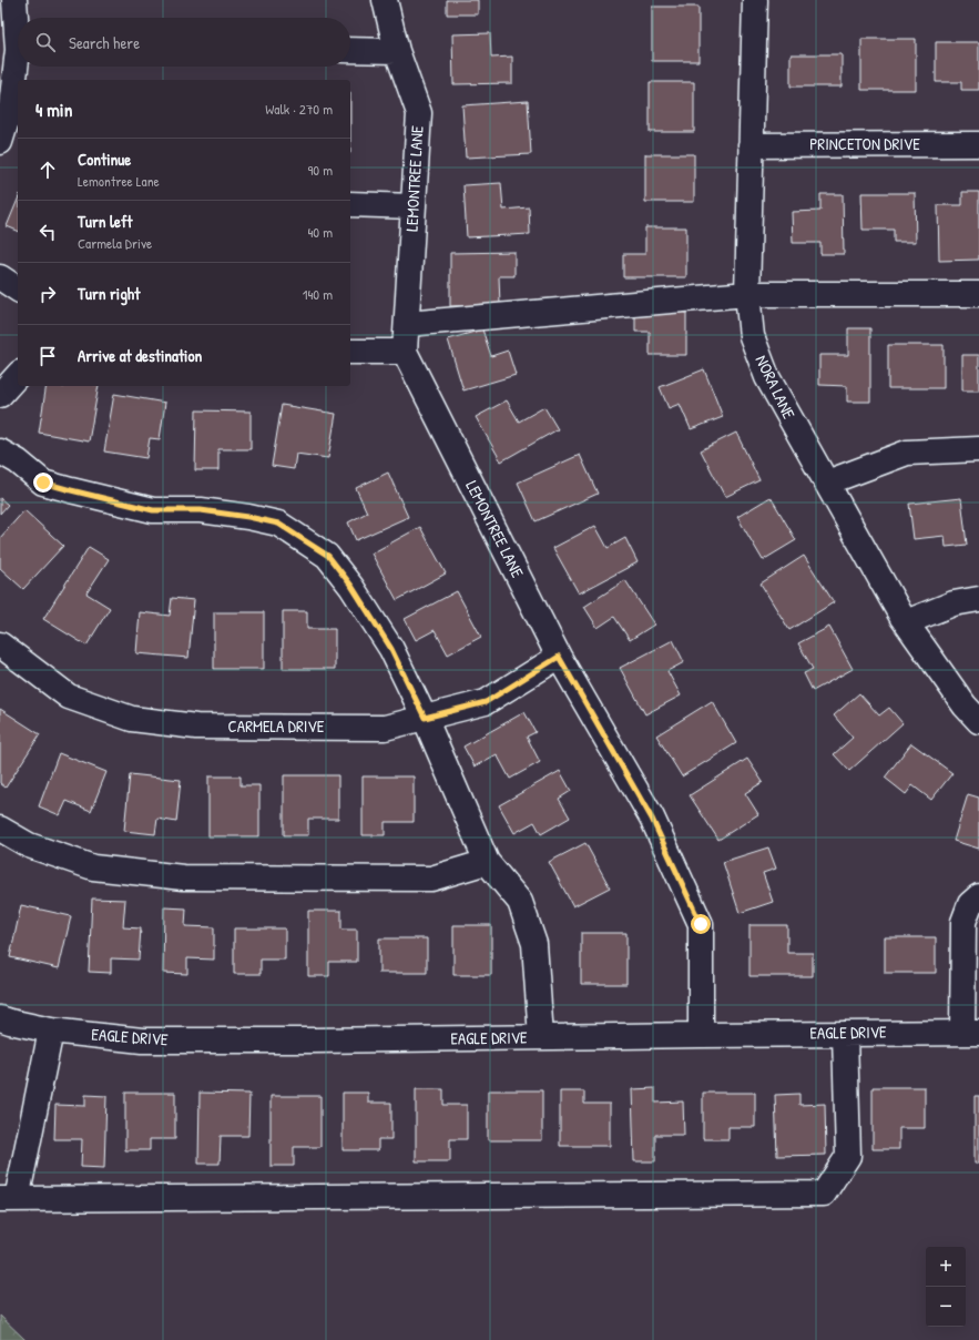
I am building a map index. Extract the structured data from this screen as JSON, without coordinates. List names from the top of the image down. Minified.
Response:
{"streets":{"street":["PRINCETON DRIVE","LEMONTREE LANE","NORA LANE","CARMELA DRIVE","EAGLE DRIVE"]},"crossings":[["PRINCETON DRIVE","NORA LANE"],["LEMONTREE LANE","CARMELA DRIVE"],["LEMONTREE LANE","EAGLE DRIVE"]],"page":{"search":"Search here","heading":["4 min","Walk · 270 m"],"list":[["Continue","Lemontree Lane","90 m"],["Turn left","Carmela Drive","40 m"],["Turn right","140 m"],"Arrive at destination"],"map_buttons":["+","−"]}}
